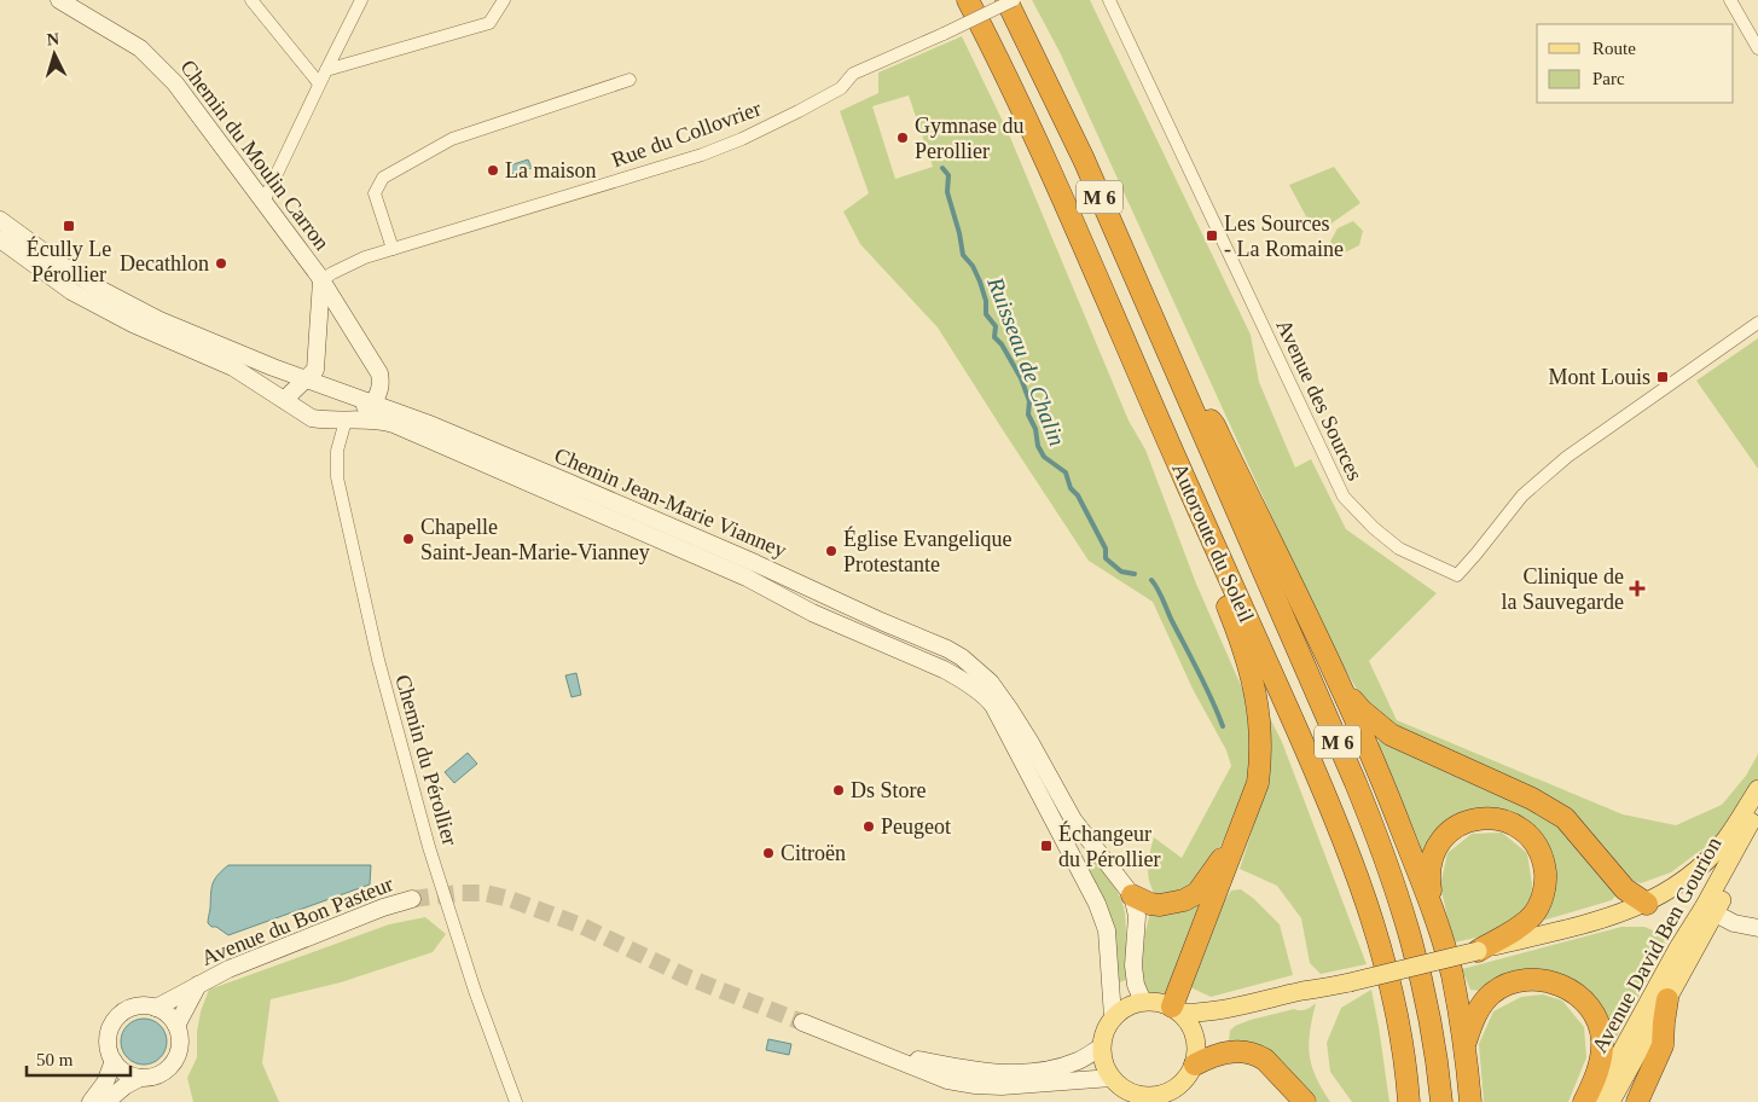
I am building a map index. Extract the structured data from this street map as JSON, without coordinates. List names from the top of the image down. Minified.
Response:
{"streets":{"highway":["M 6","Autoroute du Soleil"],"main road":["Avenue David Ben Gourion"],"street":["Rue du Collovrier","Chemin du Moulin Carron","Avenue des Sources","Chemin Jean-Marie Vianney","Chemin du Pérollier","Avenue du Bon Pasteur"]},"crossings":[["Rue du Collovrier","Chemin du Moulin Carron"],["Chemin du Moulin Carron","Chemin Jean-Marie Vianney"],["Chemin Jean-Marie Vianney","Chemin du Pérollier"]],"water":["Ruisseau de Chalin"],"places":{"other":["Gymnase du Perollier","La maison","Decathlon","Chapelle Saint-Jean-Marie-Vianney","Église Evangelique Protestante","Ds Store","Peugeot","Citroën"],"transit":["Écully Le Pérollier","Les Sources - La Romaine","Mont Louis","Échangeur du Pérollier"],"health":["Clinique de la Sauvegarde"]},"legend":["Route","Parc"],"scale_bar":"50 m","north":"top"}
